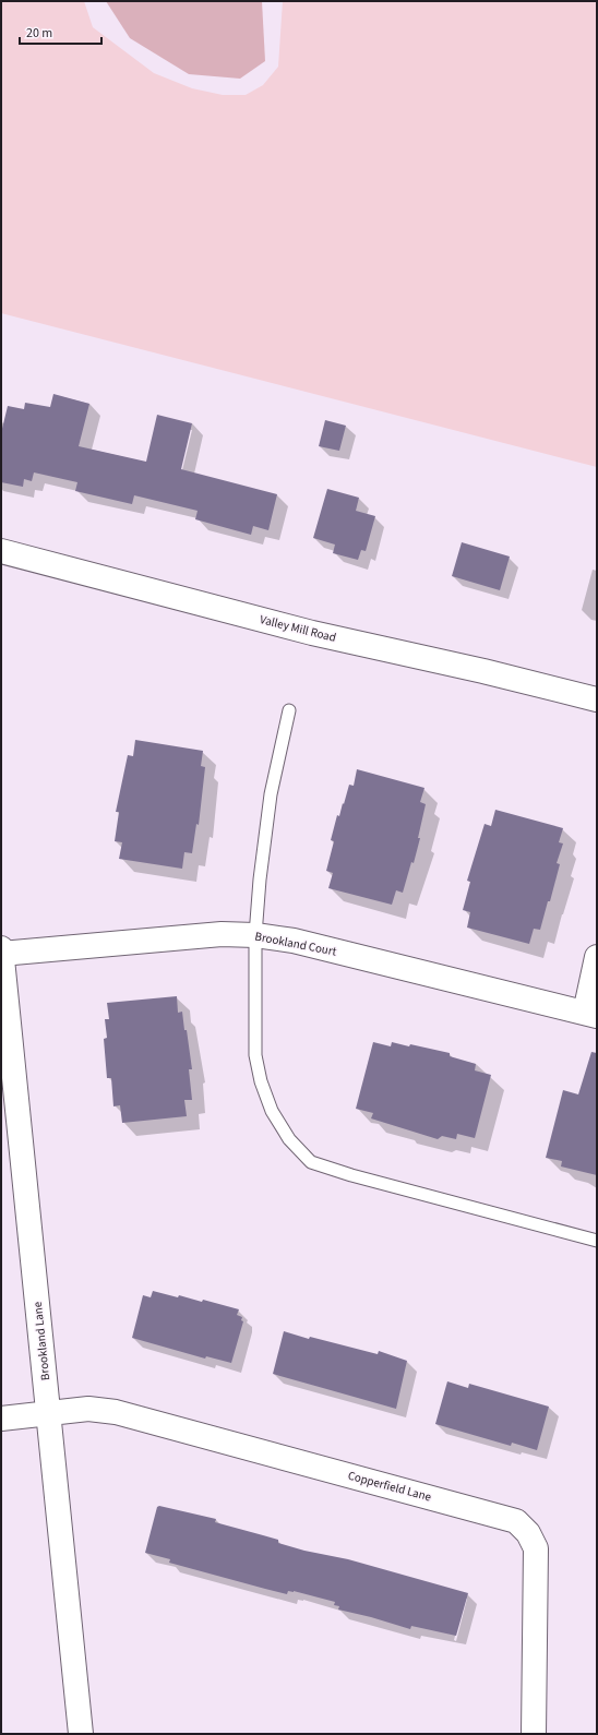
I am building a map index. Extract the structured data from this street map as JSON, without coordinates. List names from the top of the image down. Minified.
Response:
{"streets":{"street":["Valley Mill Road","Brookland Court","Brookland Lane","Copperfield Lane"]},"crossings":[["Brookland Court","Brookland Lane"],["Brookland Lane","Copperfield Lane"]],"scale_bar":"20 m"}
